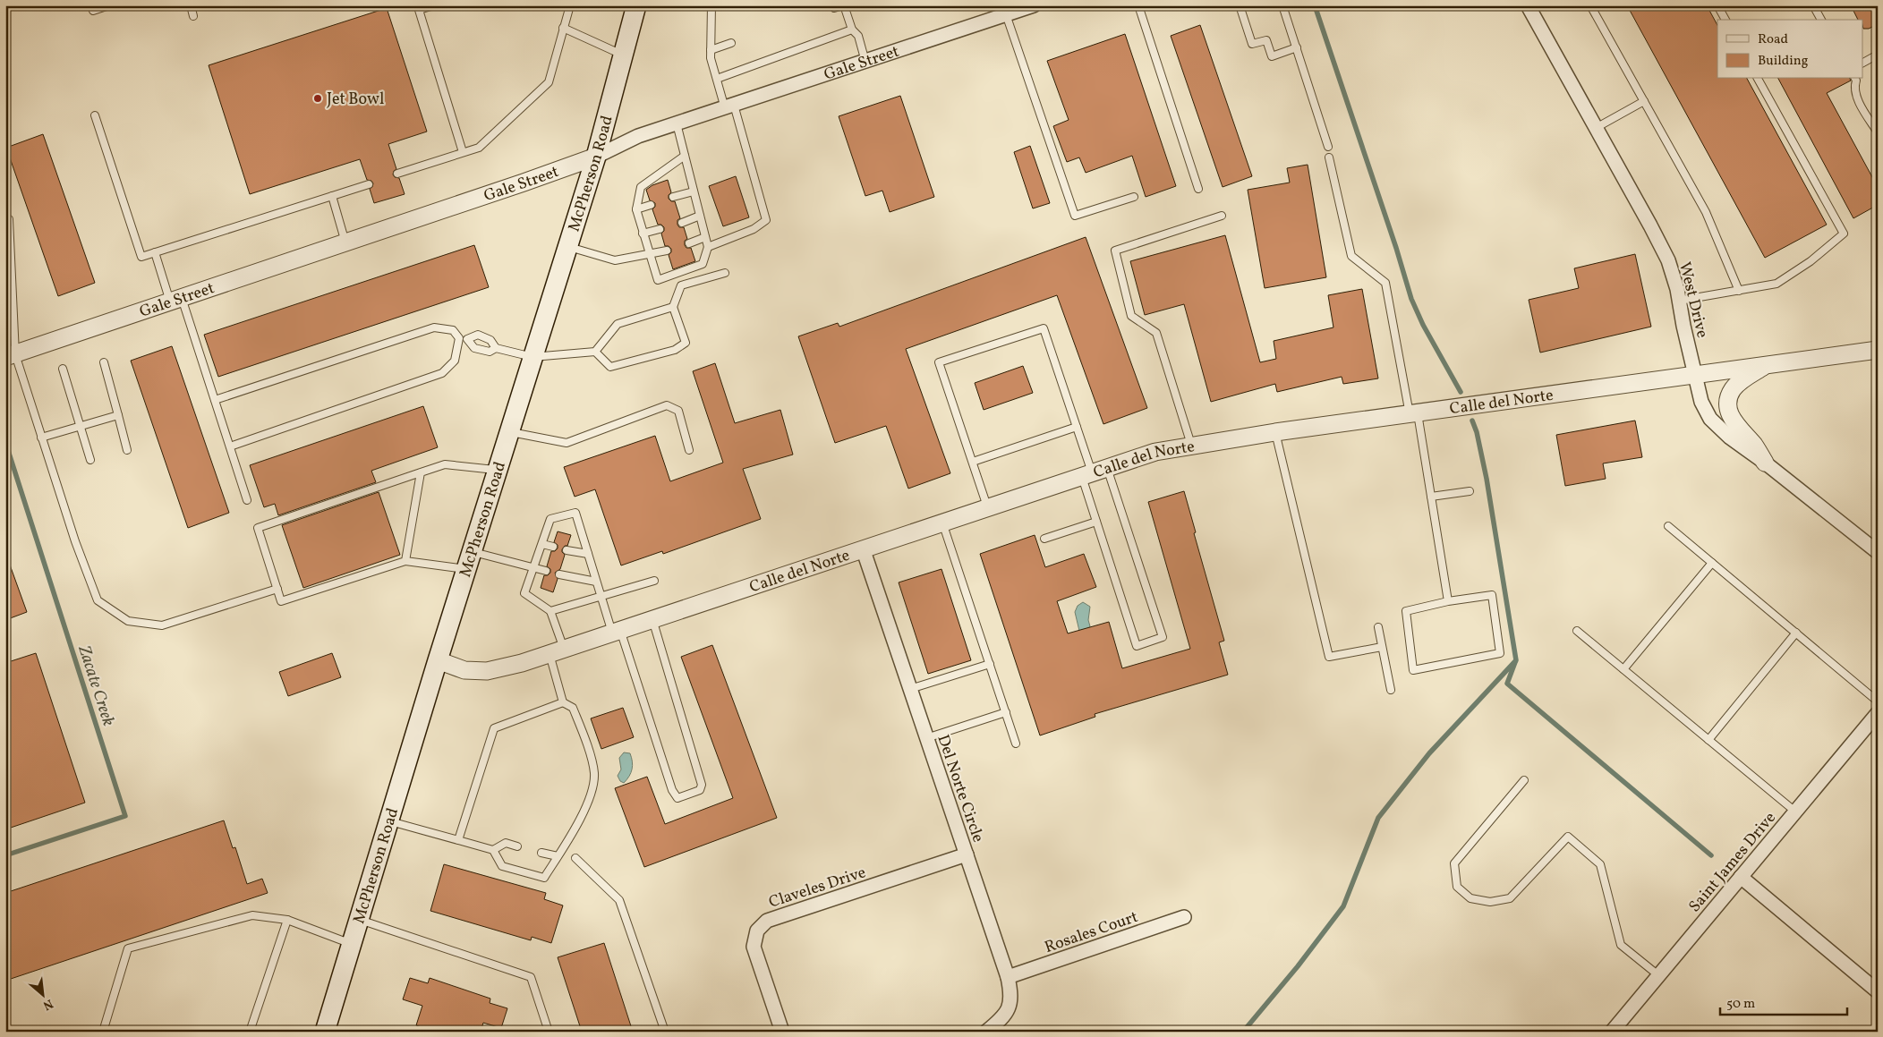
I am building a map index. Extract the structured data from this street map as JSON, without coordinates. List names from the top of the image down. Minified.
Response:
{"streets":{"main road":["McPherson Road"],"street":["Gale Street","West Drive","Calle del Norte","Del Norte Circle","Saint James Drive","Claveles Drive","Rosales Court"]},"crossings":[["Gale Street","McPherson Road"],["McPherson Road","Calle del Norte"],["West Drive","Calle del Norte"],["Calle del Norte","Del Norte Circle"],["Del Norte Circle","Claveles Drive"],["Del Norte Circle","Rosales Court"]],"water":["Zacate Creek"],"places":["Jet Bowl"],"legend":["Road","Building"],"scale_bar":"50 m","north":"bottom right"}
